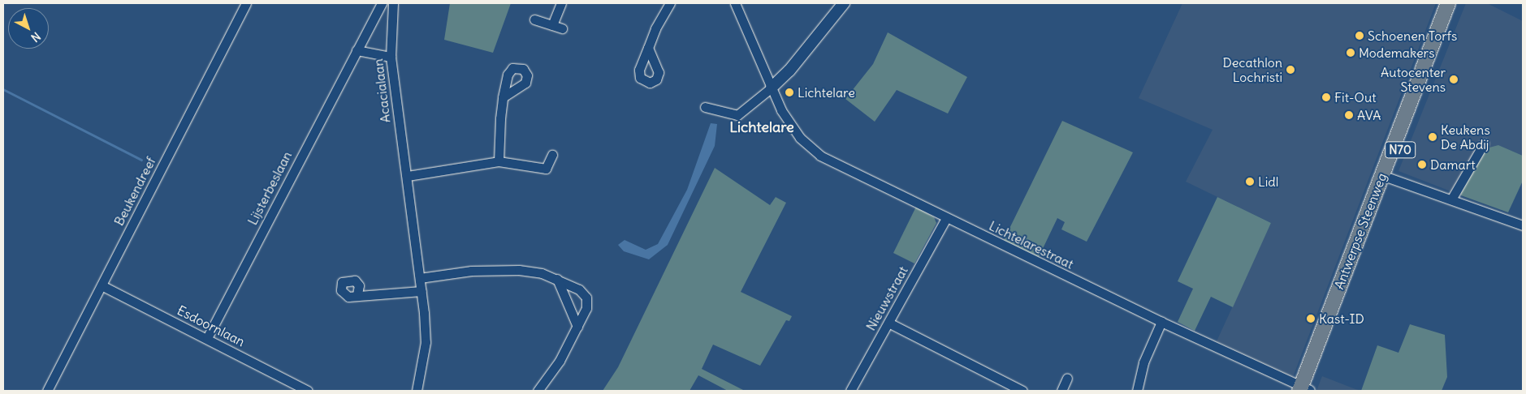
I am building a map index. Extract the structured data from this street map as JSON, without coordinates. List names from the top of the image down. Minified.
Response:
{"streets":{"main road":["N70","Antwerpse Steenweg"],"street":["Acacialaan","Lijsterbeslaan","Beukendreef","Lichtelarestraat","Nieuwstraat","Esdoornlaan"]},"crossings":[["Lijsterbeslaan","Esdoornlaan"],["Beukendreef","Esdoornlaan"],["Antwerpse Steenweg","Lichtelarestraat"],["Lichtelarestraat","Nieuwstraat"]],"districts":["Lichtelare"],"places":["Schoenen Torfs","Modemakers","Decathlon Lochristi","Autocenter Stevens","Lichtelare","Fit-Out","AVA","Keukens De Abdij","Damart","Lidl","Kast-ID"],"north":"bottom right"}
